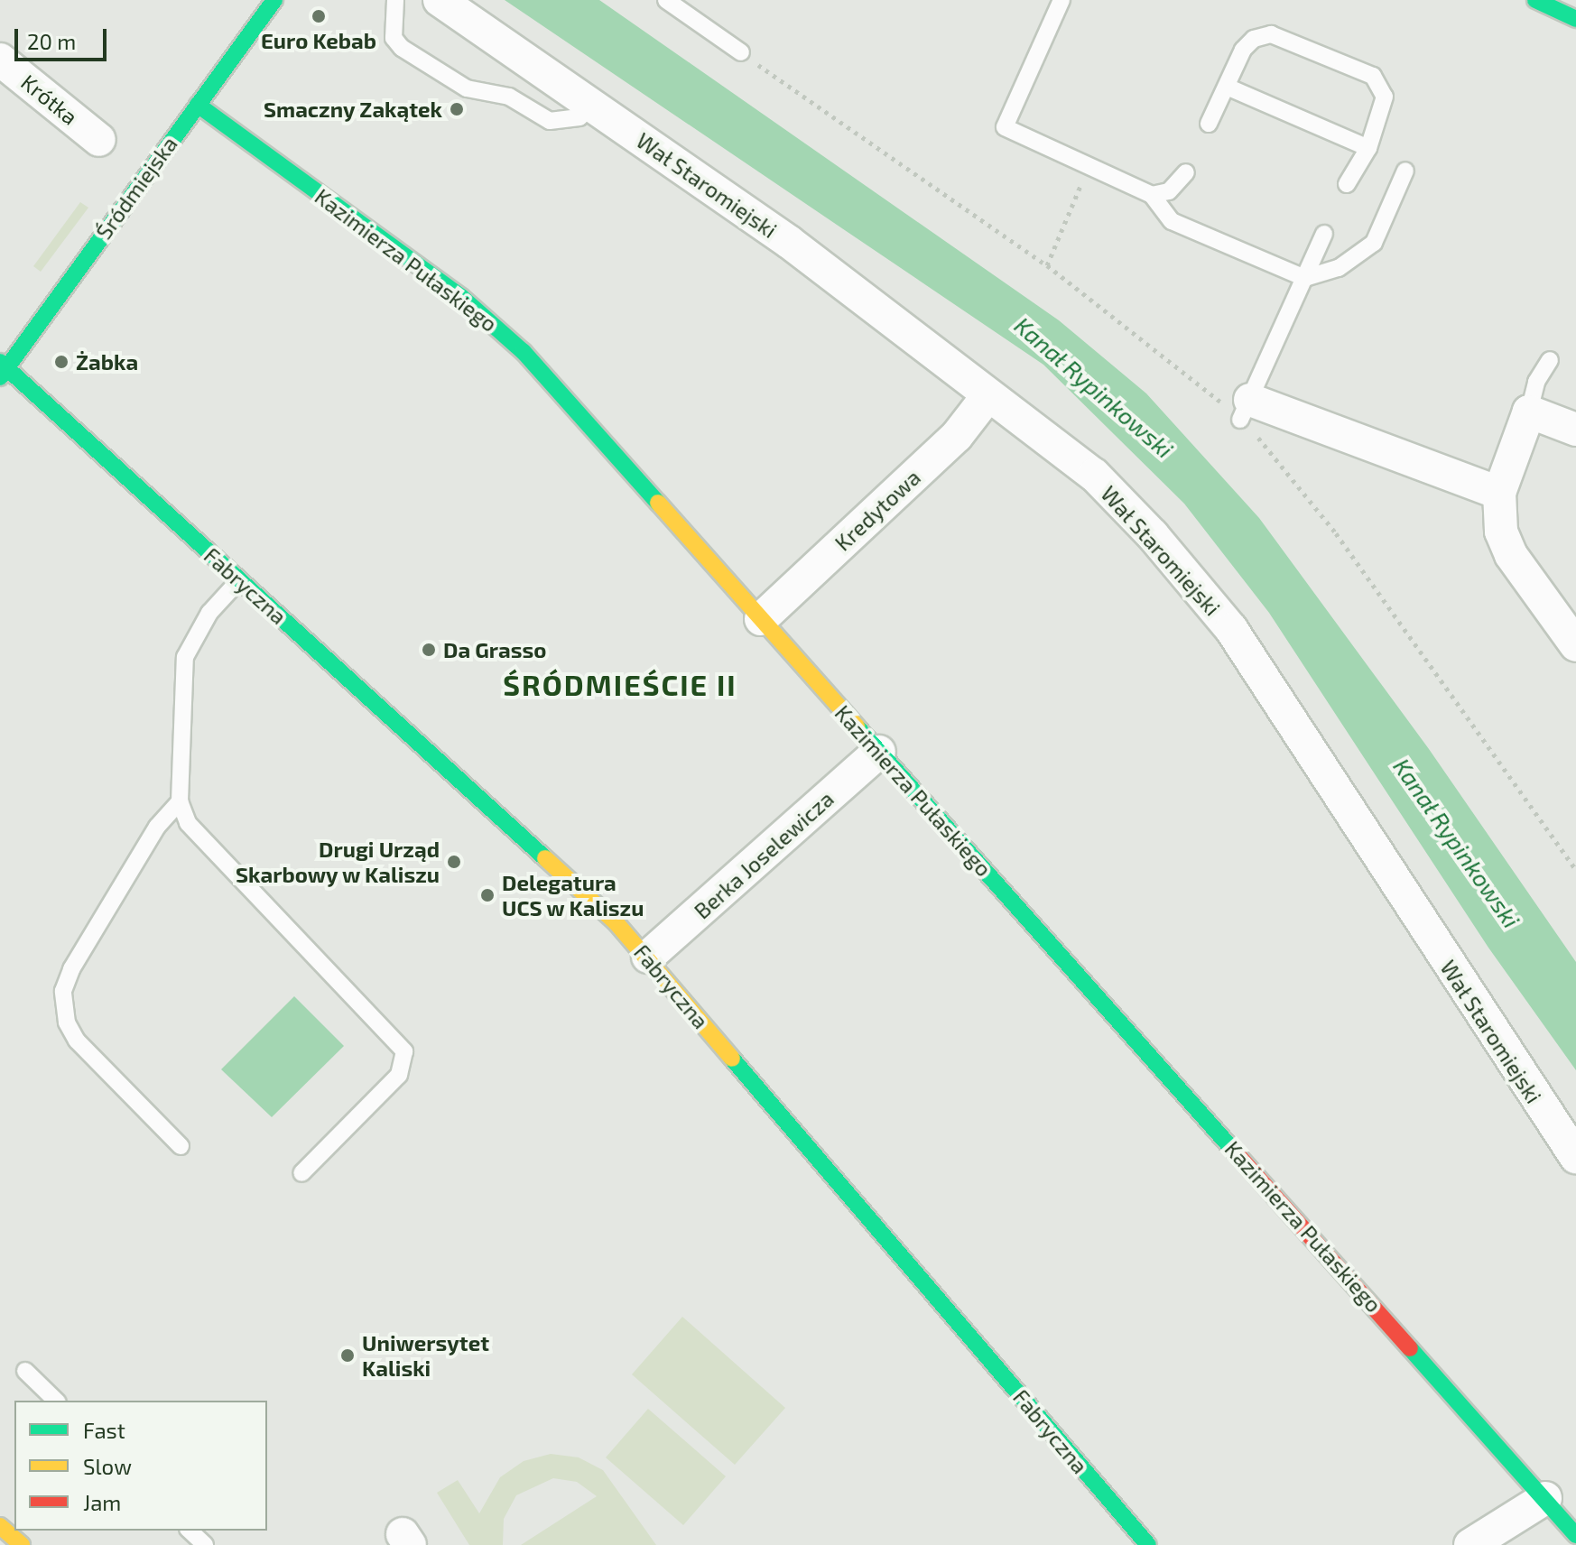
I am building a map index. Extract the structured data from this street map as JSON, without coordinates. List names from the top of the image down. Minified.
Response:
{"streets":{"street":["Krótka","Wał Staromiejski","Śródmiejska","Kazimierza Pułaskiego","Kredytowa","Fabryczna","Berka Joselewicza"]},"crossings":[["Wał Staromiejski","Kredytowa"],["Śródmiejska","Kazimierza Pułaskiego"],["Śródmiejska","Fabryczna"],["Kazimierza Pułaskiego","Kredytowa"],["Kazimierza Pułaskiego","Berka Joselewicza"],["Fabryczna","Berka Joselewicza"]],"districts":["ŚRÓDMIEŚCIE II"],"water":["Kanał Rypinkowski"],"places":["Euro Kebab","Smaczny Zakątek","Żabka","Da Grasso","Drugi Urząd Skarbowy w Kaliszu","Delegatura UCS w Kaliszu","Uniwersytet Kaliski"],"legend":["Fast","Slow","Jam"],"scale_bar":"20 m"}
